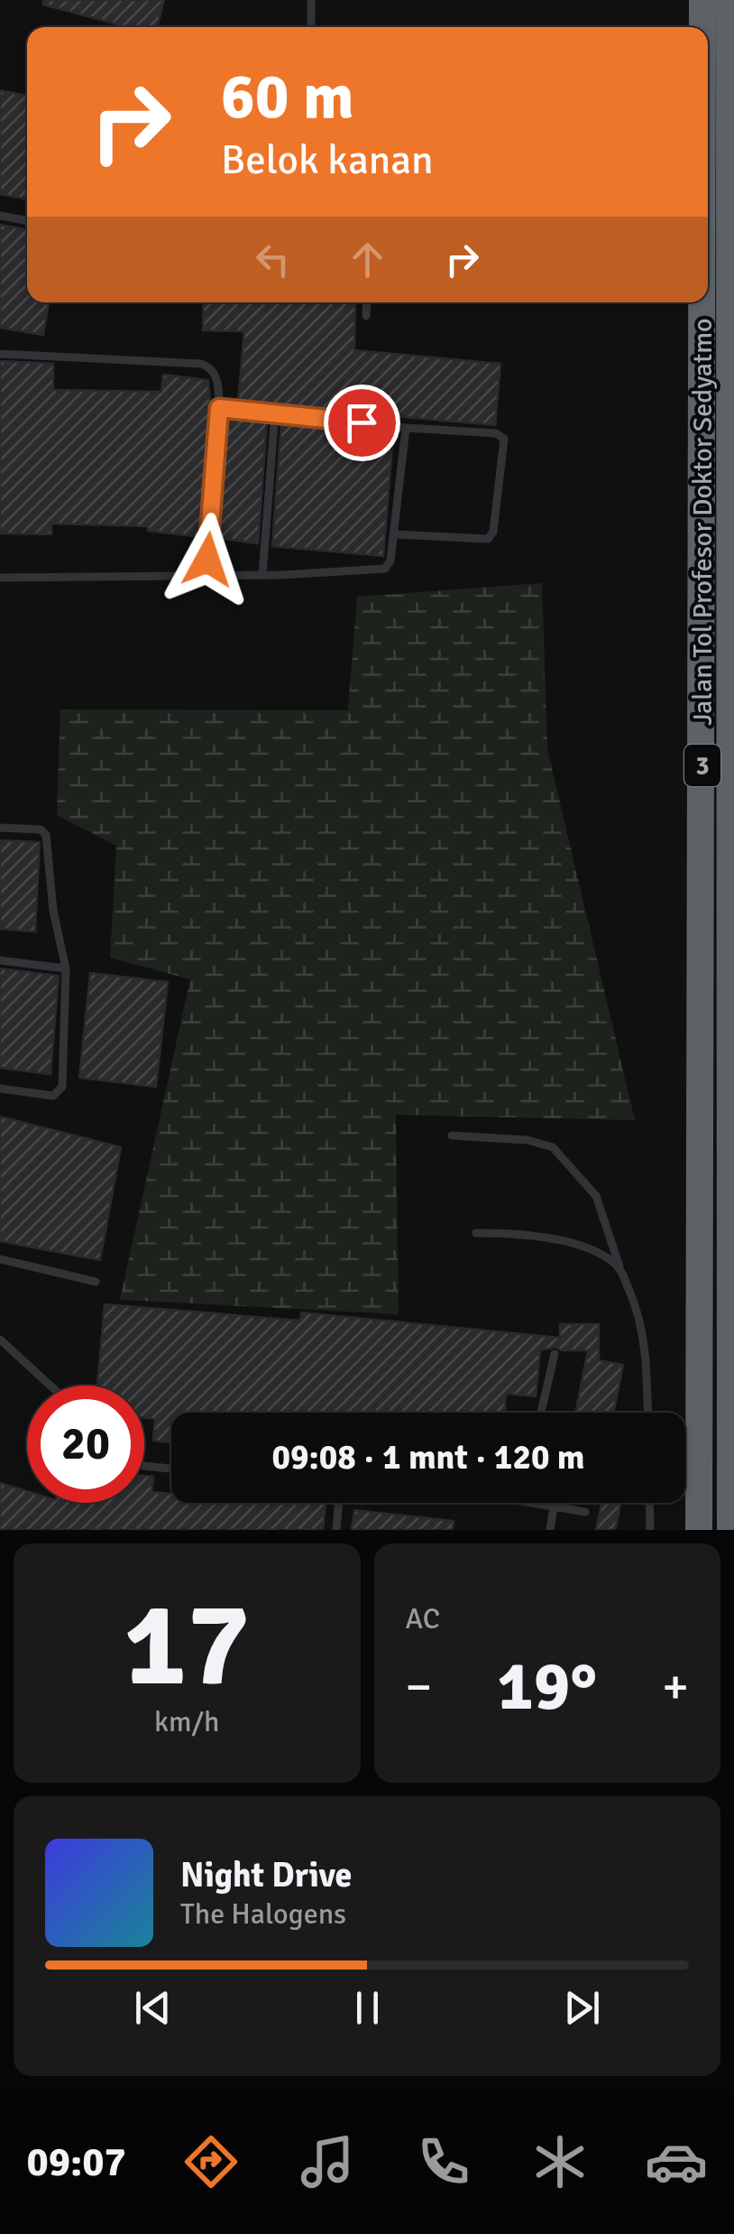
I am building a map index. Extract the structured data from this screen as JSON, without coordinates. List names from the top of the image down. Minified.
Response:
{"streets":{"highway":["Jalan Tol Profesor Doktor Sedyatmo","3"]},"page":{"turn":["60 m","Belok kanan"],"limit":"20","trip":"09:08 · 1 mnt · 120 m","tile":[["17","km/h"],"AC"],"heat":["−","19°","+"],"song":["Night Drive","The Halogens"],"tabs":"09:07"}}
